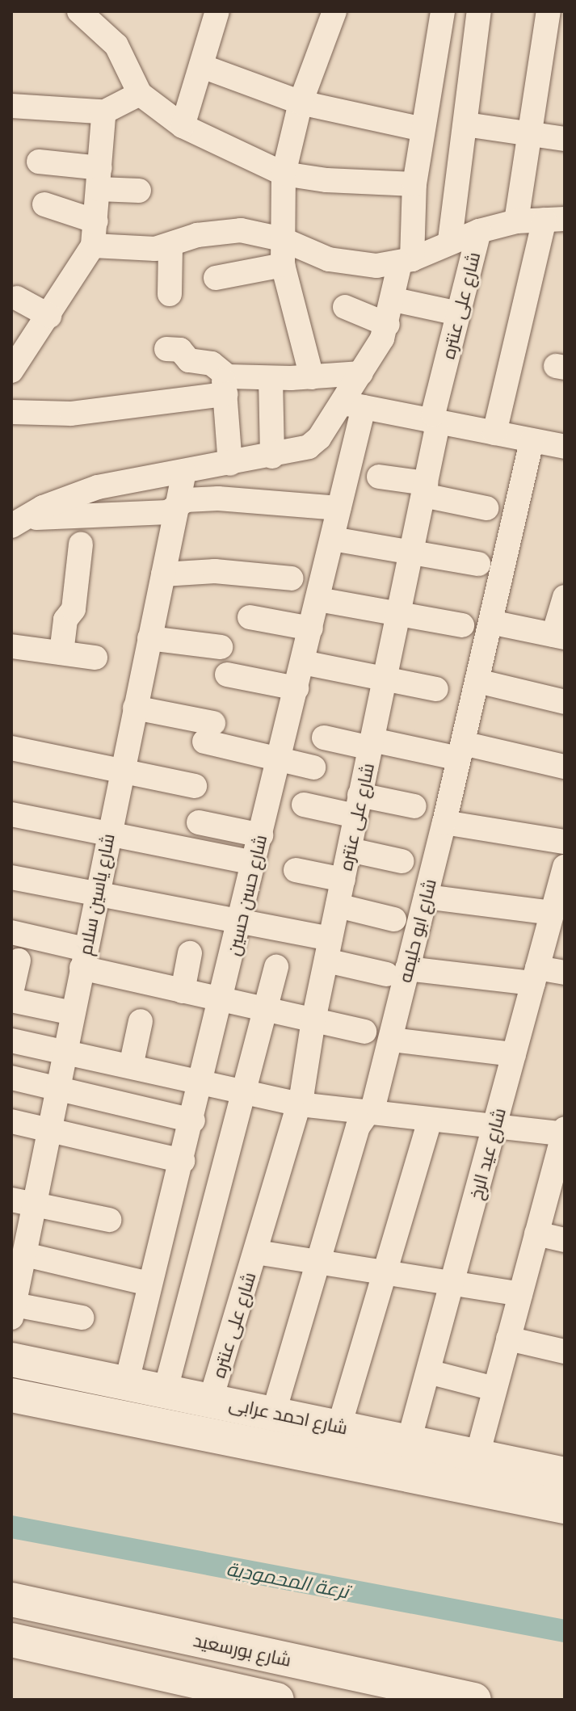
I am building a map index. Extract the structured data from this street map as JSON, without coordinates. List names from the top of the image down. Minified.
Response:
{"streets":{"main road":["شارع احمد عرابى","شارع بورسعيد"],"street":["شارع على عنتره","شارع ياسين سلام","شارع حسن حسين","شارع ابو حليمه","شارع عيد الرخ"]},"crossings":[["شارع على عنتره","شارع احمد عرابى"],["شارع حسن حسين","شارع احمد عرابى"],["شارع ابو حليمه","شارع احمد عرابى"],["شارع عيد الرخ","شارع احمد عرابى"]],"water":["ترعة المحمودية"]}
